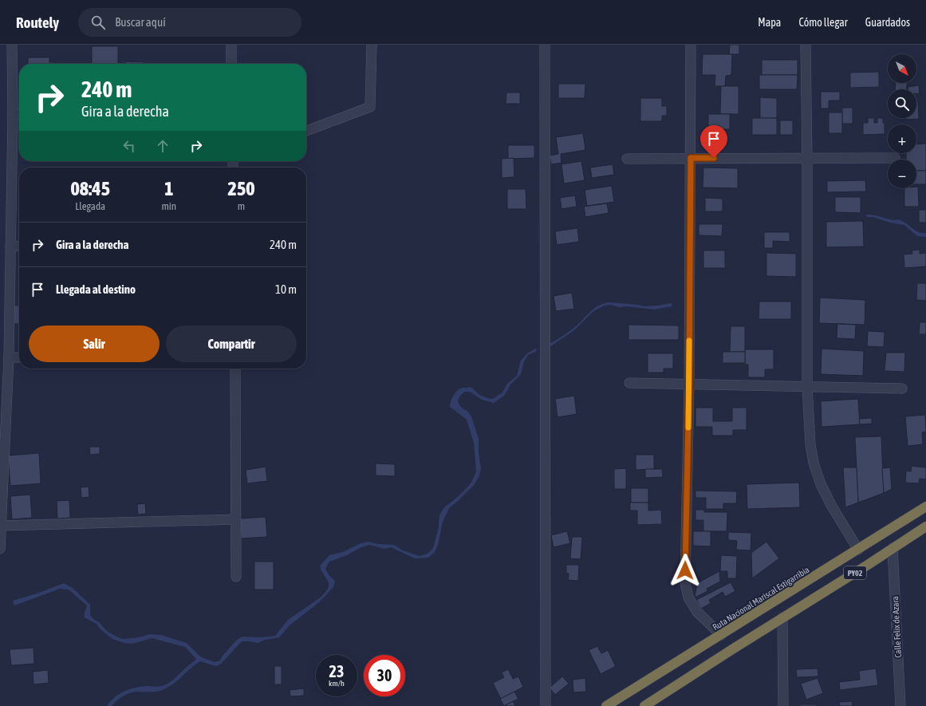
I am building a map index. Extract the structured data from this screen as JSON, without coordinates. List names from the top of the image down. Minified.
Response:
{"streets":{"highway":["PY02","Ruta Nacional Mariscal Estigarribia"],"street":["Calle Felix de Azara"]},"crossings":[["PY02","Calle Felix de Azara"]],"north":"bottom right","page":{"header":"Routely","search":"Buscar aquí","nav":["Mapa","Cómo llegar","Guardados"],"map_buttons":["+","−"],"turn":["240 m","Gira a la derecha"],"eta":["08:45","Llegada","1","min","250","m"],"list":[{"name":"Gira a la derecha","value":"240 m"},{"name":"Llegada al destino","value":"10 m"}],"buttons":["Salir","Compartir"],"speed":"23 km/h","limit":"30"}}
